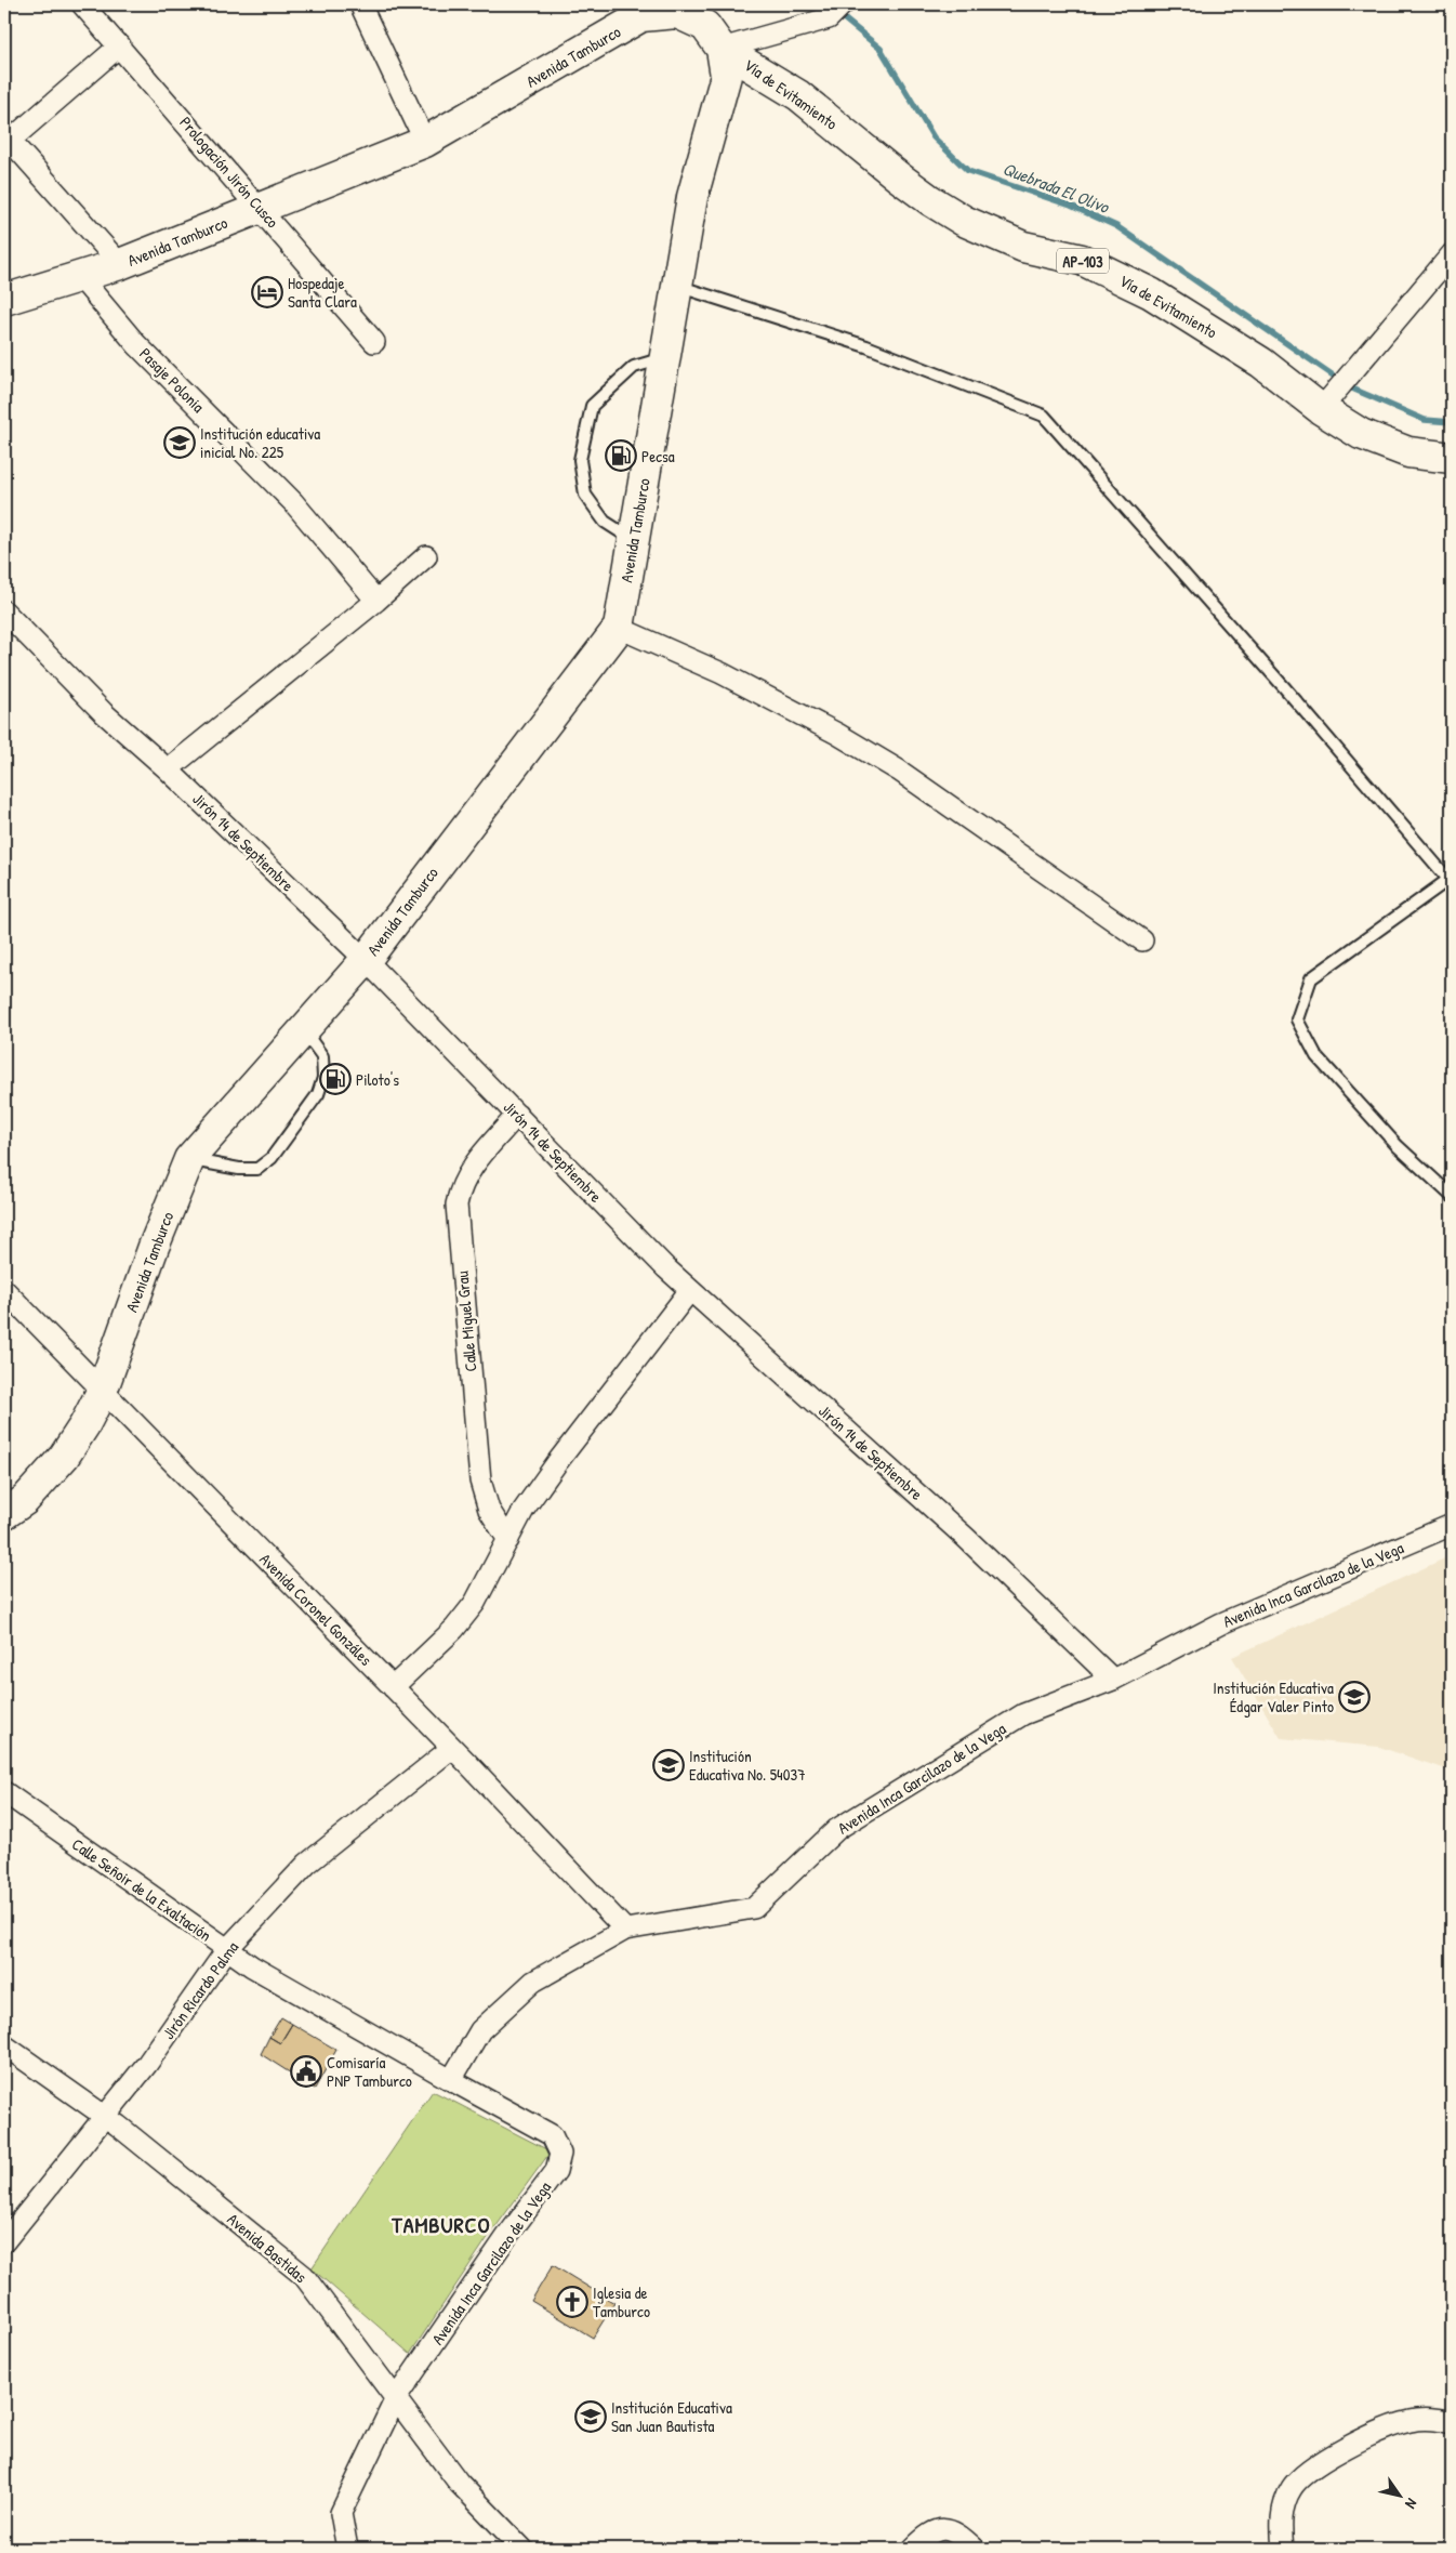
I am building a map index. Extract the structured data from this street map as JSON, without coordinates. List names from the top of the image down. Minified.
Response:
{"streets":{"main road":["Avenida Tamburco","Vía de Evitamiento","AP-103"],"street":["Prologación Jirón Cusco","Pasaje Polonia","Jirón 14 de Septiembre","Calle Miguel Grau","Avenida Inca Garcilazo de la Vega","Avenida Coronel Gonzáles","Calle Señoir de la Exaltación","Jirón Ricardo Palma","Avenida Bastidas"]},"crossings":[["Avenida Tamburco","Vía de Evitamiento"],["Avenida Tamburco","Prologación Jirón Cusco"],["Avenida Tamburco","Pasaje Polonia"],["Avenida Tamburco","Jirón 14 de Septiembre"],["Avenida Tamburco","Avenida Coronel Gonzáles"],["Jirón 14 de Septiembre","Calle Miguel Grau"],["Jirón 14 de Septiembre","Avenida Inca Garcilazo de la Vega"],["Avenida Inca Garcilazo de la Vega","Avenida Coronel Gonzáles"],["Avenida Inca Garcilazo de la Vega","Calle Señoir de la Exaltación"],["Avenida Inca Garcilazo de la Vega","Avenida Bastidas"],["Avenida Coronel Gonzáles","Jirón Ricardo Palma"],["Calle Señoir de la Exaltación","Jirón Ricardo Palma"],["Jirón Ricardo Palma","Avenida Bastidas"]],"districts":["TAMBURCO"],"water":["Quebrada El Olivo"],"places":{"hotel":["Hospedaje Santa Clara"],"school or university":["Institución educativa inicial No. 225","Institución Educativa Édgar Valer Pinto","Institución Educativa No. 54037","Institución Educativa San Juan Bautista"],"fuel station":["Pecsa","Piloto's"],"public building":["Comisaría PNP Tamburco"],"church":["Iglesia de Tamburco"]},"north":"bottom right"}
